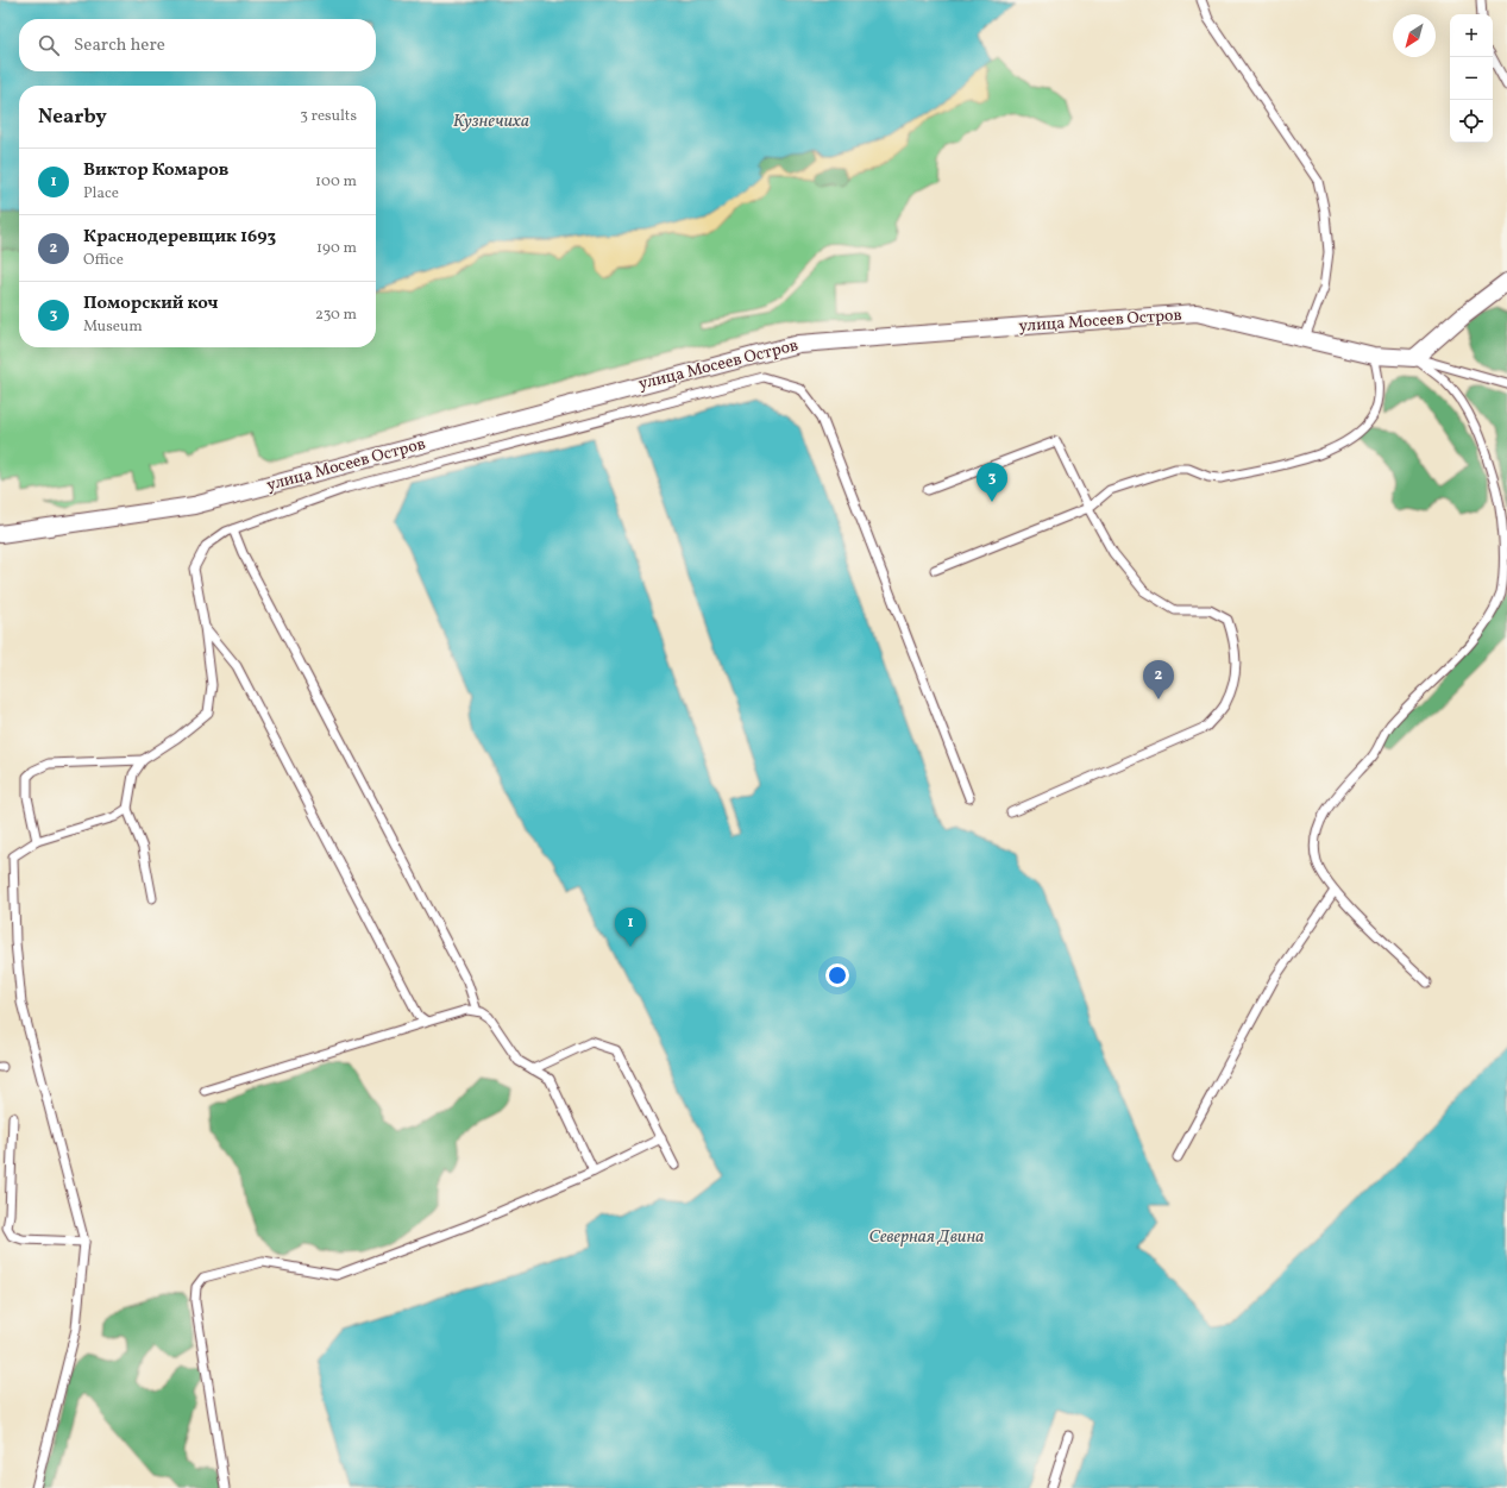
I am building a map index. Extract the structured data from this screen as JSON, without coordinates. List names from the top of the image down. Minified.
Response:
{"streets":{"street":["улица Мосеев Остров"]},"water":["Кузнечиха","Северная Двина"],"north":"bottom left","page":{"map_buttons":["+","−"],"search":"Search here","heading":["Nearby","3 results"],"list":[{"mark":"1","name":"Виктор Комаров","note":"Place","value":"100 m"},{"mark":"2","name":"Краснодеревщик 1693","note":"Office","value":"190 m"},{"mark":"3","name":"Поморский коч","note":"Museum","value":"230 m"}],"pins":["3","2","1"]}}
